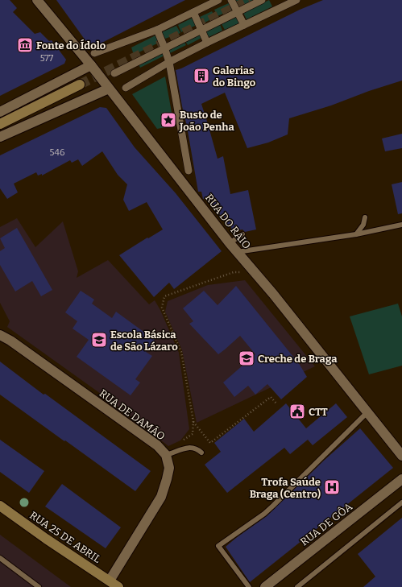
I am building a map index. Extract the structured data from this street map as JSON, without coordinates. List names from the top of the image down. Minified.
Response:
{"streets":{"main road":["RUA 25 DE ABRIL"],"street":["RUA DO RAIO","RUA DE DAMÃO","RUA DE GÔA"]},"crossings":[["RUA DE DAMÃO","RUA 25 DE ABRIL"]],"places":{"museum":["Fonte do Ídolo"],"building":["Galerias do Bingo"],"place":["Busto de João Penha"],"school or university":["Escola Básica de São Lázaro","Creche de Braga"],"public building":["CTT"],"hospital":["Trofa Saúde Braga (Centro)"]},"house_numbers":["577","546"]}
